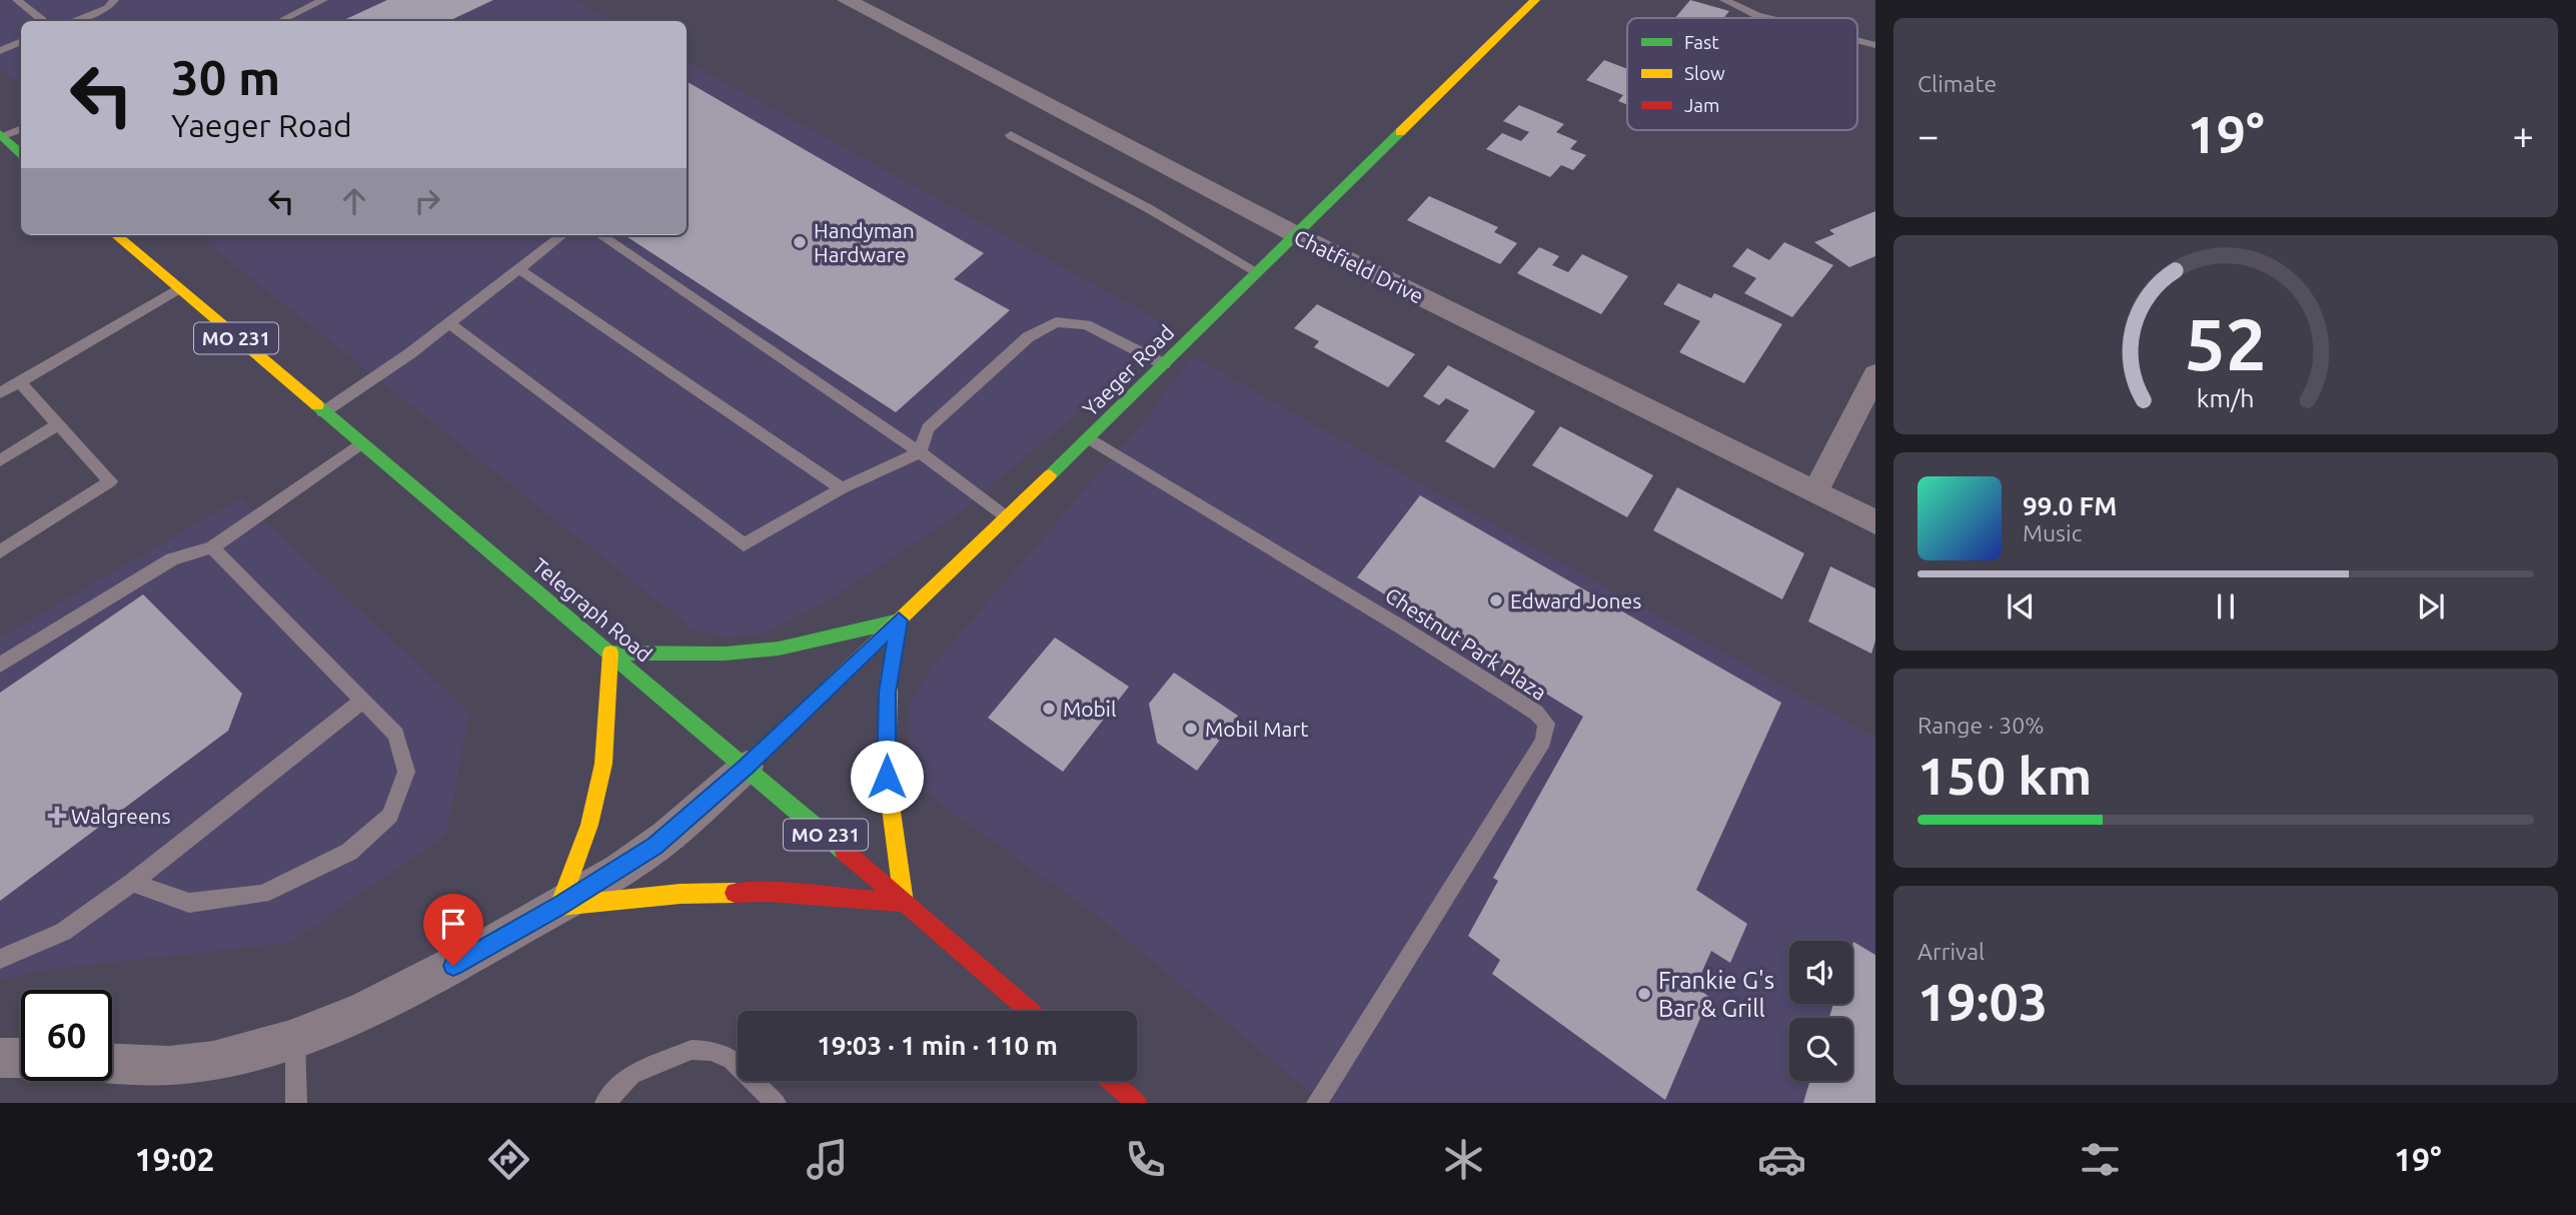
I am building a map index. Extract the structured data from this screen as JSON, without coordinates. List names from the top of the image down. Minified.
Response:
{"streets":{"main road":["MO 231","Yaeger Road","Telegraph Road"],"street":["Chatfield Drive"],"lane":["Chestnut Park Plaza"]},"crossings":[["Chatfield Drive","Yaeger Road"],["Yaeger Road","Telegraph Road"],["Yaeger Road","Chestnut Park Plaza"]],"places":{"other":["Handyman Hardware","Edward Jones","Mobil","Mobil Mart","Frankie G's Bar & Grill"],"health":["Walgreens"]},"legend":["Fast","Slow","Jam"],"page":{"tile":["Climate",["Range · 30%","150 km"],["Arrival","19:03"]],"turn":["30 m","Yaeger Road"],"heat":["−","19°","+"],"song":["99.0 FM","Music"],"limit":"60","trip":"19:03 · 1 min · 110 m","tabs":["19:02","19°"],"gauge":["52","km/h"]}}
